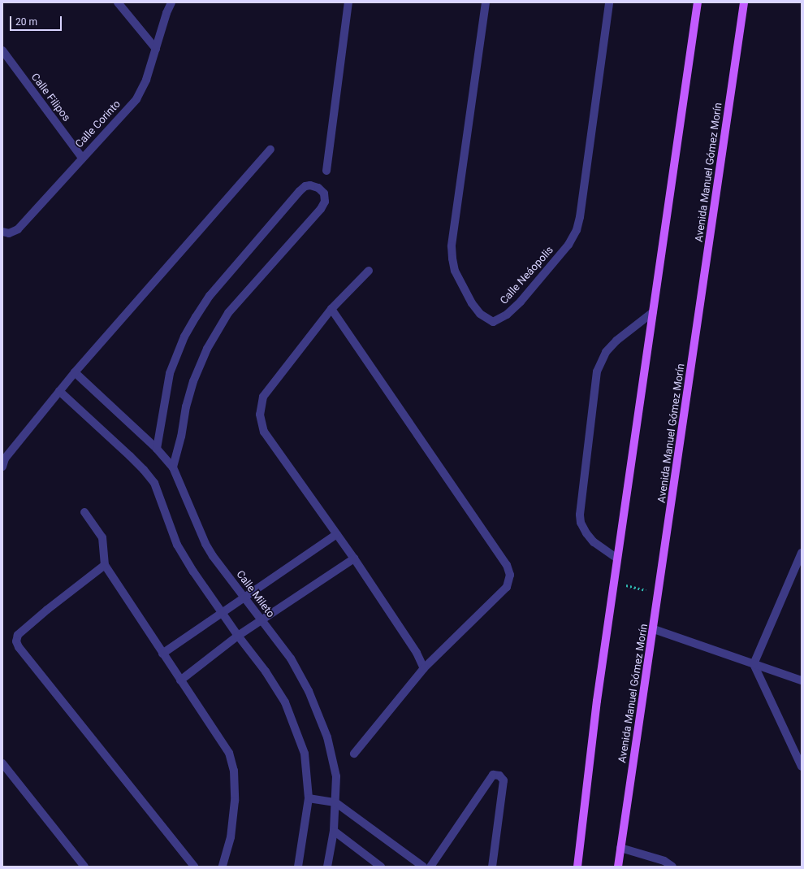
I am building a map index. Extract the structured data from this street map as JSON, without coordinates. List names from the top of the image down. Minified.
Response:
{"streets":{"main road":["Avenida Manuel Gómez Morín"],"street":["Calle Filipos","Calle Corinto","Calle Neáopolis","Calle Mileto"]},"crossings":[["Calle Filipos","Calle Corinto"]],"scale_bar":"20 m"}
